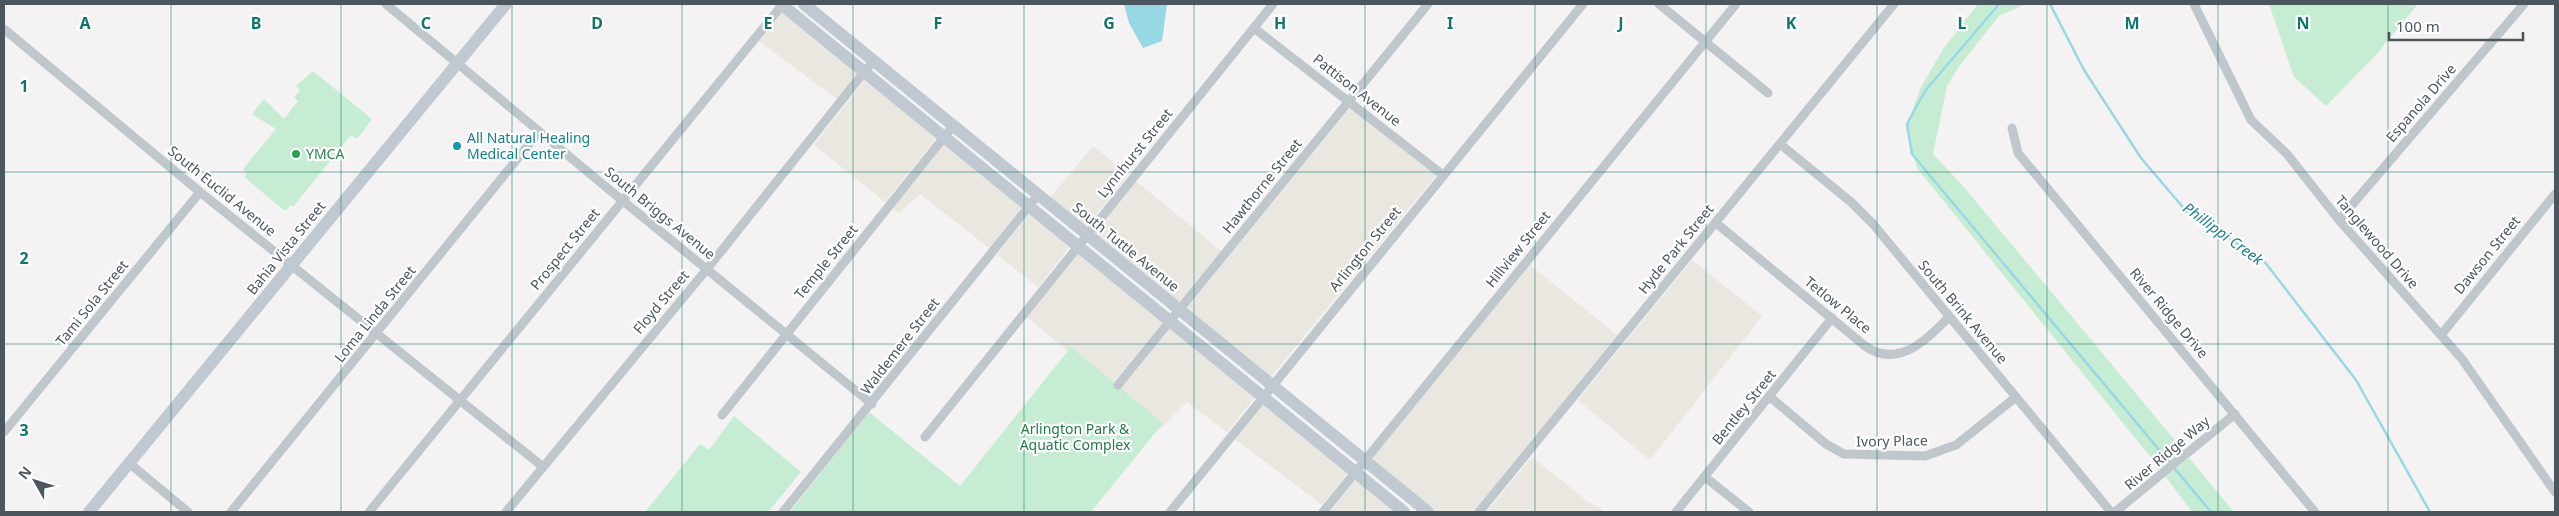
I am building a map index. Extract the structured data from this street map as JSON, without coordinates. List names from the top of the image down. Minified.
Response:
{"streets":{"main road":["South Tuttle Avenue","Bahia Vista Street"],"street":["Pattison Avenue","Espanola Drive","Lynnhurst Street","Hawthorne Street","South Euclid Avenue","South Briggs Avenue","Tanglewood Drive","Prospect Street","Arlington Street","Hillview Street","Hyde Park Street","Dawson Street","Temple Street","Floyd Street","Tami Sola Street","Tetlow Place","South Brink Avenue","River Ridge Drive","Loma Linda Street","Waldemere Street","Bentley Street","Ivory Place","River Ridge Way"]},"crossings":[["Pattison Avenue","Lynnhurst Street"],["Pattison Avenue","Hawthorne Street"],["Pattison Avenue","Arlington Street"],["Espanola Drive","Tanglewood Drive"],["Lynnhurst Street","South Tuttle Avenue"],["Hawthorne Street","South Tuttle Avenue"],["South Euclid Avenue","Bahia Vista Street"],["South Euclid Avenue","Prospect Street"],["South Euclid Avenue","Floyd Street"],["South Euclid Avenue","Tami Sola Street"],["South Euclid Avenue","Loma Linda Street"],["South Briggs Avenue","Bahia Vista Street"],["South Briggs Avenue","Prospect Street"],["South Briggs Avenue","Temple Street"],["South Briggs Avenue","Floyd Street"],["South Briggs Avenue","Loma Linda Street"],["South Briggs Avenue","Waldemere Street"],["Tanglewood Drive","Dawson Street"],["South Tuttle Avenue","Prospect Street"],["South Tuttle Avenue","Arlington Street"],["South Tuttle Avenue","Hillview Street"],["South Tuttle Avenue","Temple Street"],["South Tuttle Avenue","Floyd Street"],["South Tuttle Avenue","Waldemere Street"],["Hyde Park Street","Tetlow Place"],["Hyde Park Street","South Brink Avenue"],["Tetlow Place","South Brink Avenue"],["Tetlow Place","Bentley Street"],["South Brink Avenue","Ivory Place"],["South Brink Avenue","River Ridge Way"],["River Ridge Drive","River Ridge Way"],["Bentley Street","Ivory Place"]],"water":["Phillippi Creek"],"parks":["Arlington Park & Aquatic Complex"],"places":["All Natural Healing Medical Center","YMCA"],"scale_bar":"100 m","north":"top left","grid":{"columns":["A","B","C","D","E","F","G","H","I","J","K","L","M","N"],"rows":["1","2","3"]}}
